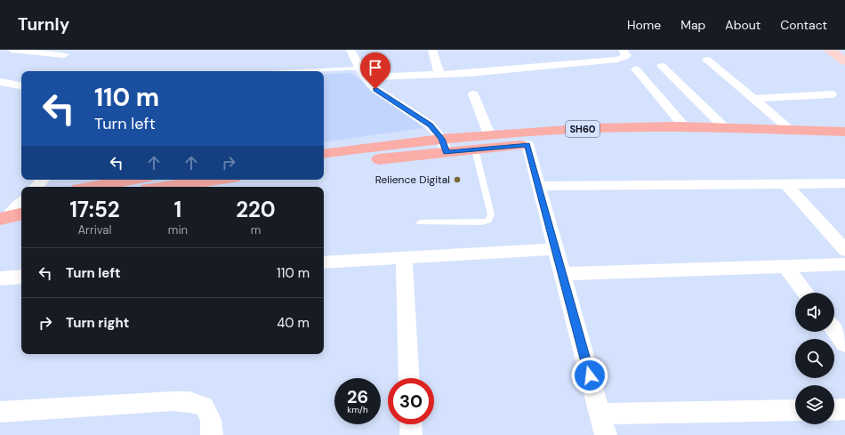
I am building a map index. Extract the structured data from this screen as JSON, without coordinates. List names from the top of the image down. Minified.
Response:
{"streets":{"main road":["SH60"]},"places":["Relience Digital"],"page":{"header":"Turnly","nav":["Home","Map","About","Contact"],"turn":["110 m","Turn left"],"eta":["17:52","Arrival","1","min","220","m"],"list":[{"name":"Turn left","value":"110 m"},{"name":"Turn right","value":"40 m"}],"speed":"26 km/h","limit":"30"}}
